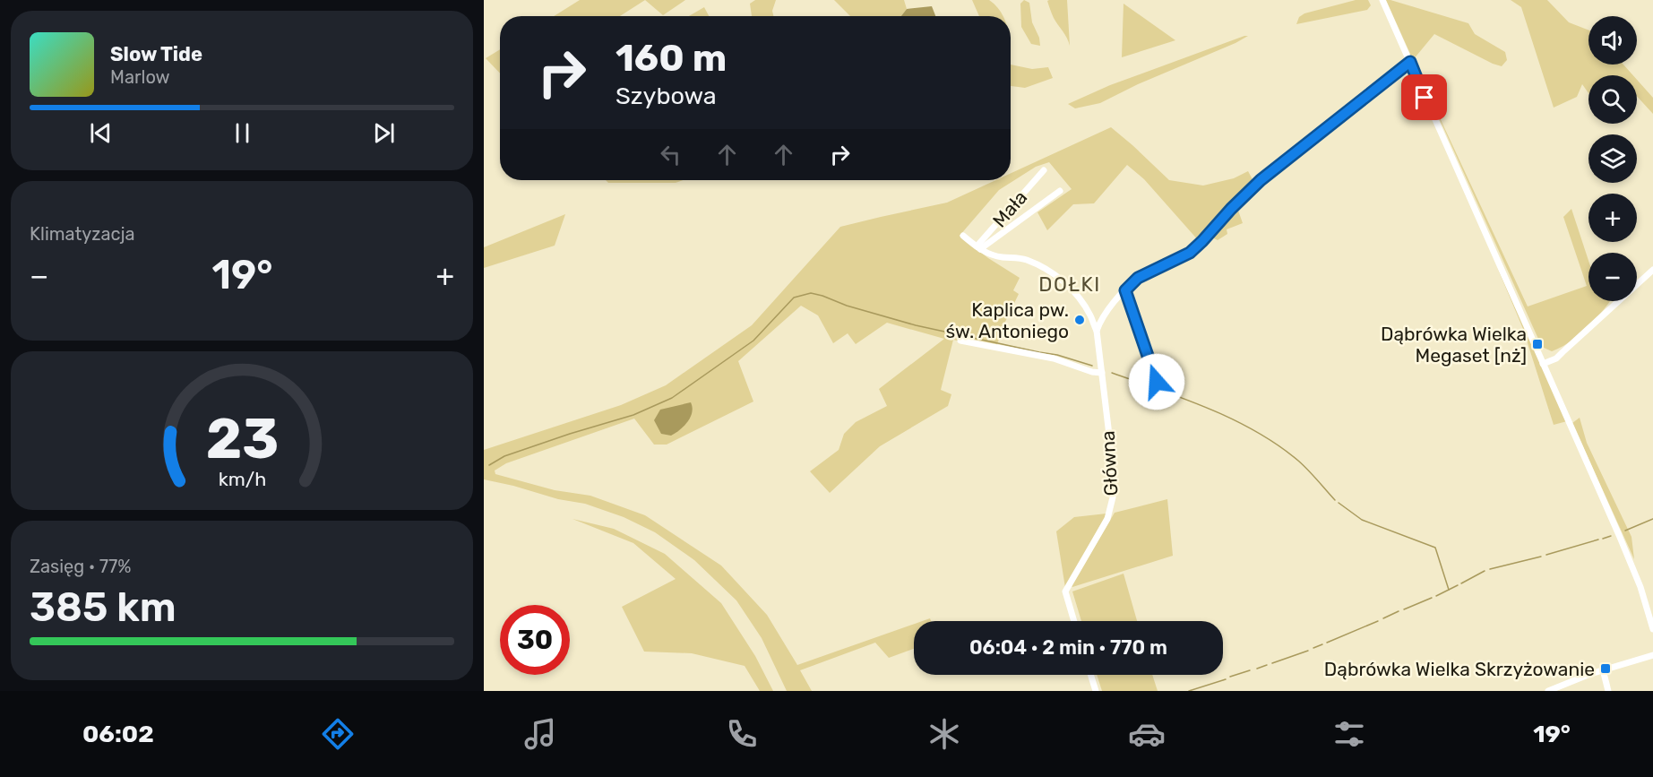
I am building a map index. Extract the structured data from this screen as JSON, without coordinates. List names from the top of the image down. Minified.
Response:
{"streets":{"street":["Mała","Główna"]},"crossings":[["Mała","Główna"]],"districts":["DOŁKI"],"places":{"other":["Kaplica pw. św. Antoniego"],"transit":["Dąbrówka Wielka Megaset [nż]","Dąbrówka Wielka Skrzyżowanie"]},"page":{"map_buttons":["+","−"],"turn":["160 m","Szybowa"],"song":["Slow Tide","Marlow"],"tile":["Klimatyzacja",["Zasięg · 77%","385 km"]],"heat":["−","19°","+"],"limit":"30","trip":"06:04 · 2 min · 770 m","tabs":["06:02","19°"],"gauge":["23","km/h"]}}
